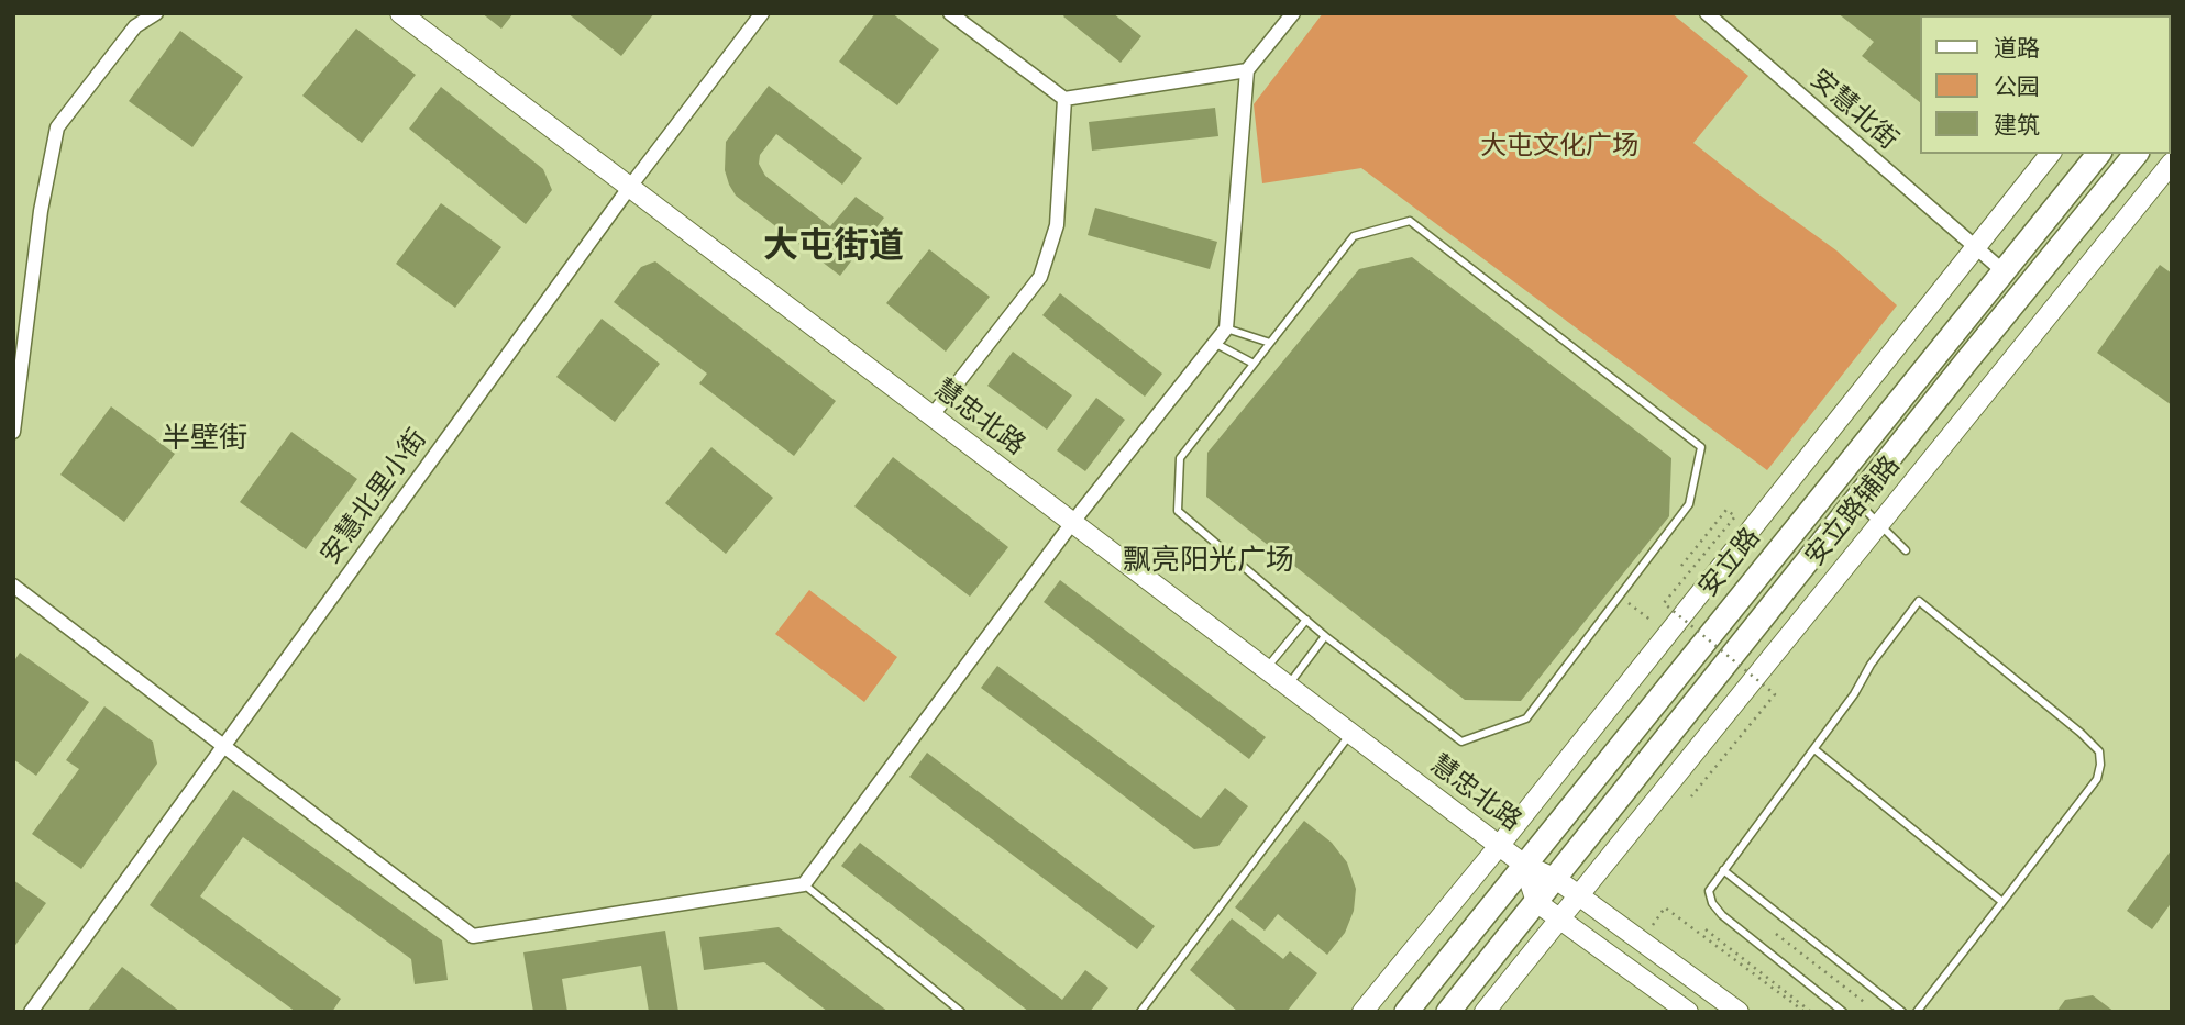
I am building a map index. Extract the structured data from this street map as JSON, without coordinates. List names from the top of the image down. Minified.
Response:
{"streets":{"main road":["安立路"],"street":["安慧北街","慧忠北路","安慧北里小街","安立路辅路"]},"crossings":[["安慧北街","安立路"],["慧忠北路","安慧北里小街"],["慧忠北路","安立路辅路"],["慧忠北路","安立路"]],"districts":["大屯街道","半壁街","飘亮阳光广场"],"parks":["大屯文化广场"],"legend":["道路","公园","建筑"]}
